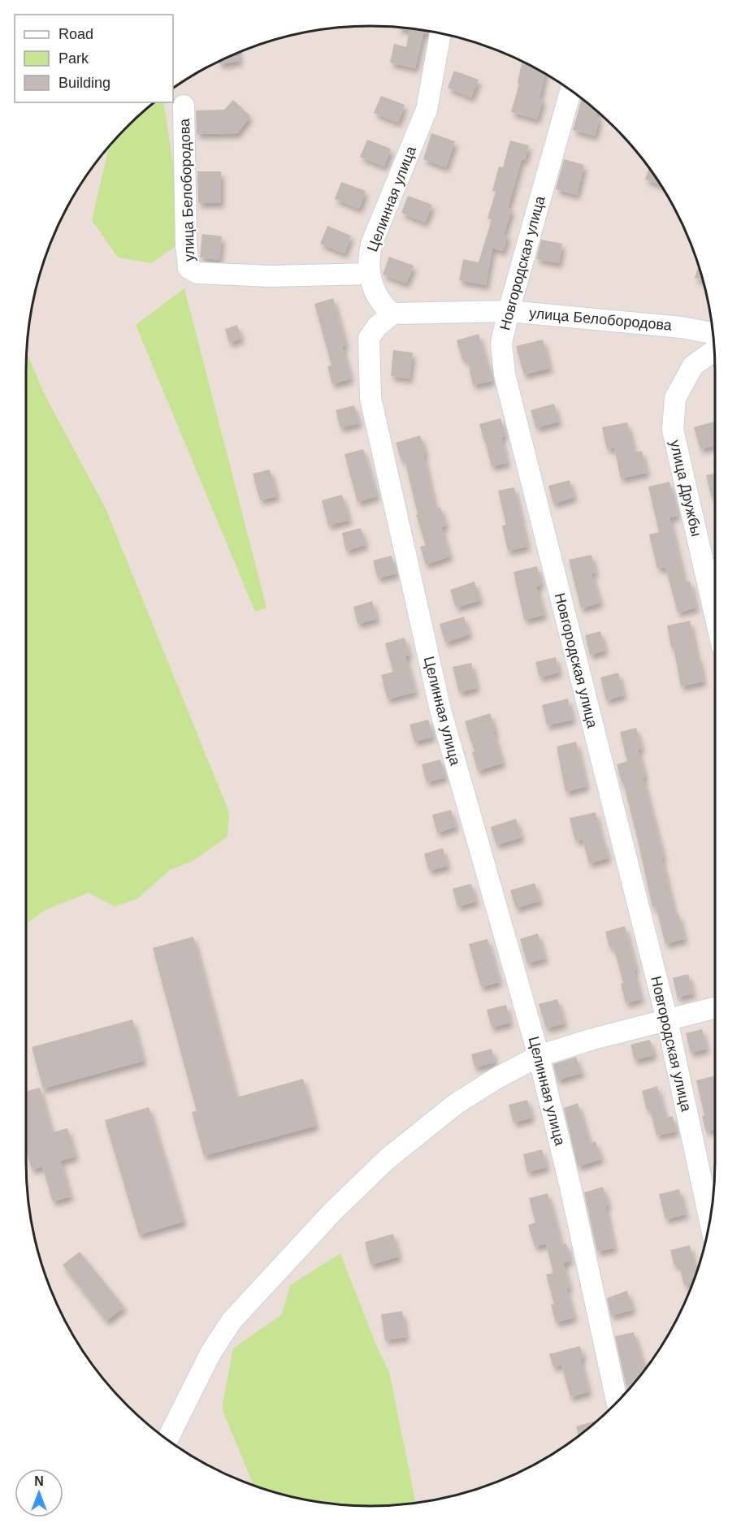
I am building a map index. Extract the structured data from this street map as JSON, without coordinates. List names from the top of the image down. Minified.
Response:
{"streets":{"street":["улица Белобородова","Целинная улица","Новгородская улица","улица Дружбы"]},"crossings":[["улица Белобородова","Целинная улица"],["улица Белобородова","Новгородская улица"]],"legend":["Road","Park","Building"],"north":"top"}
